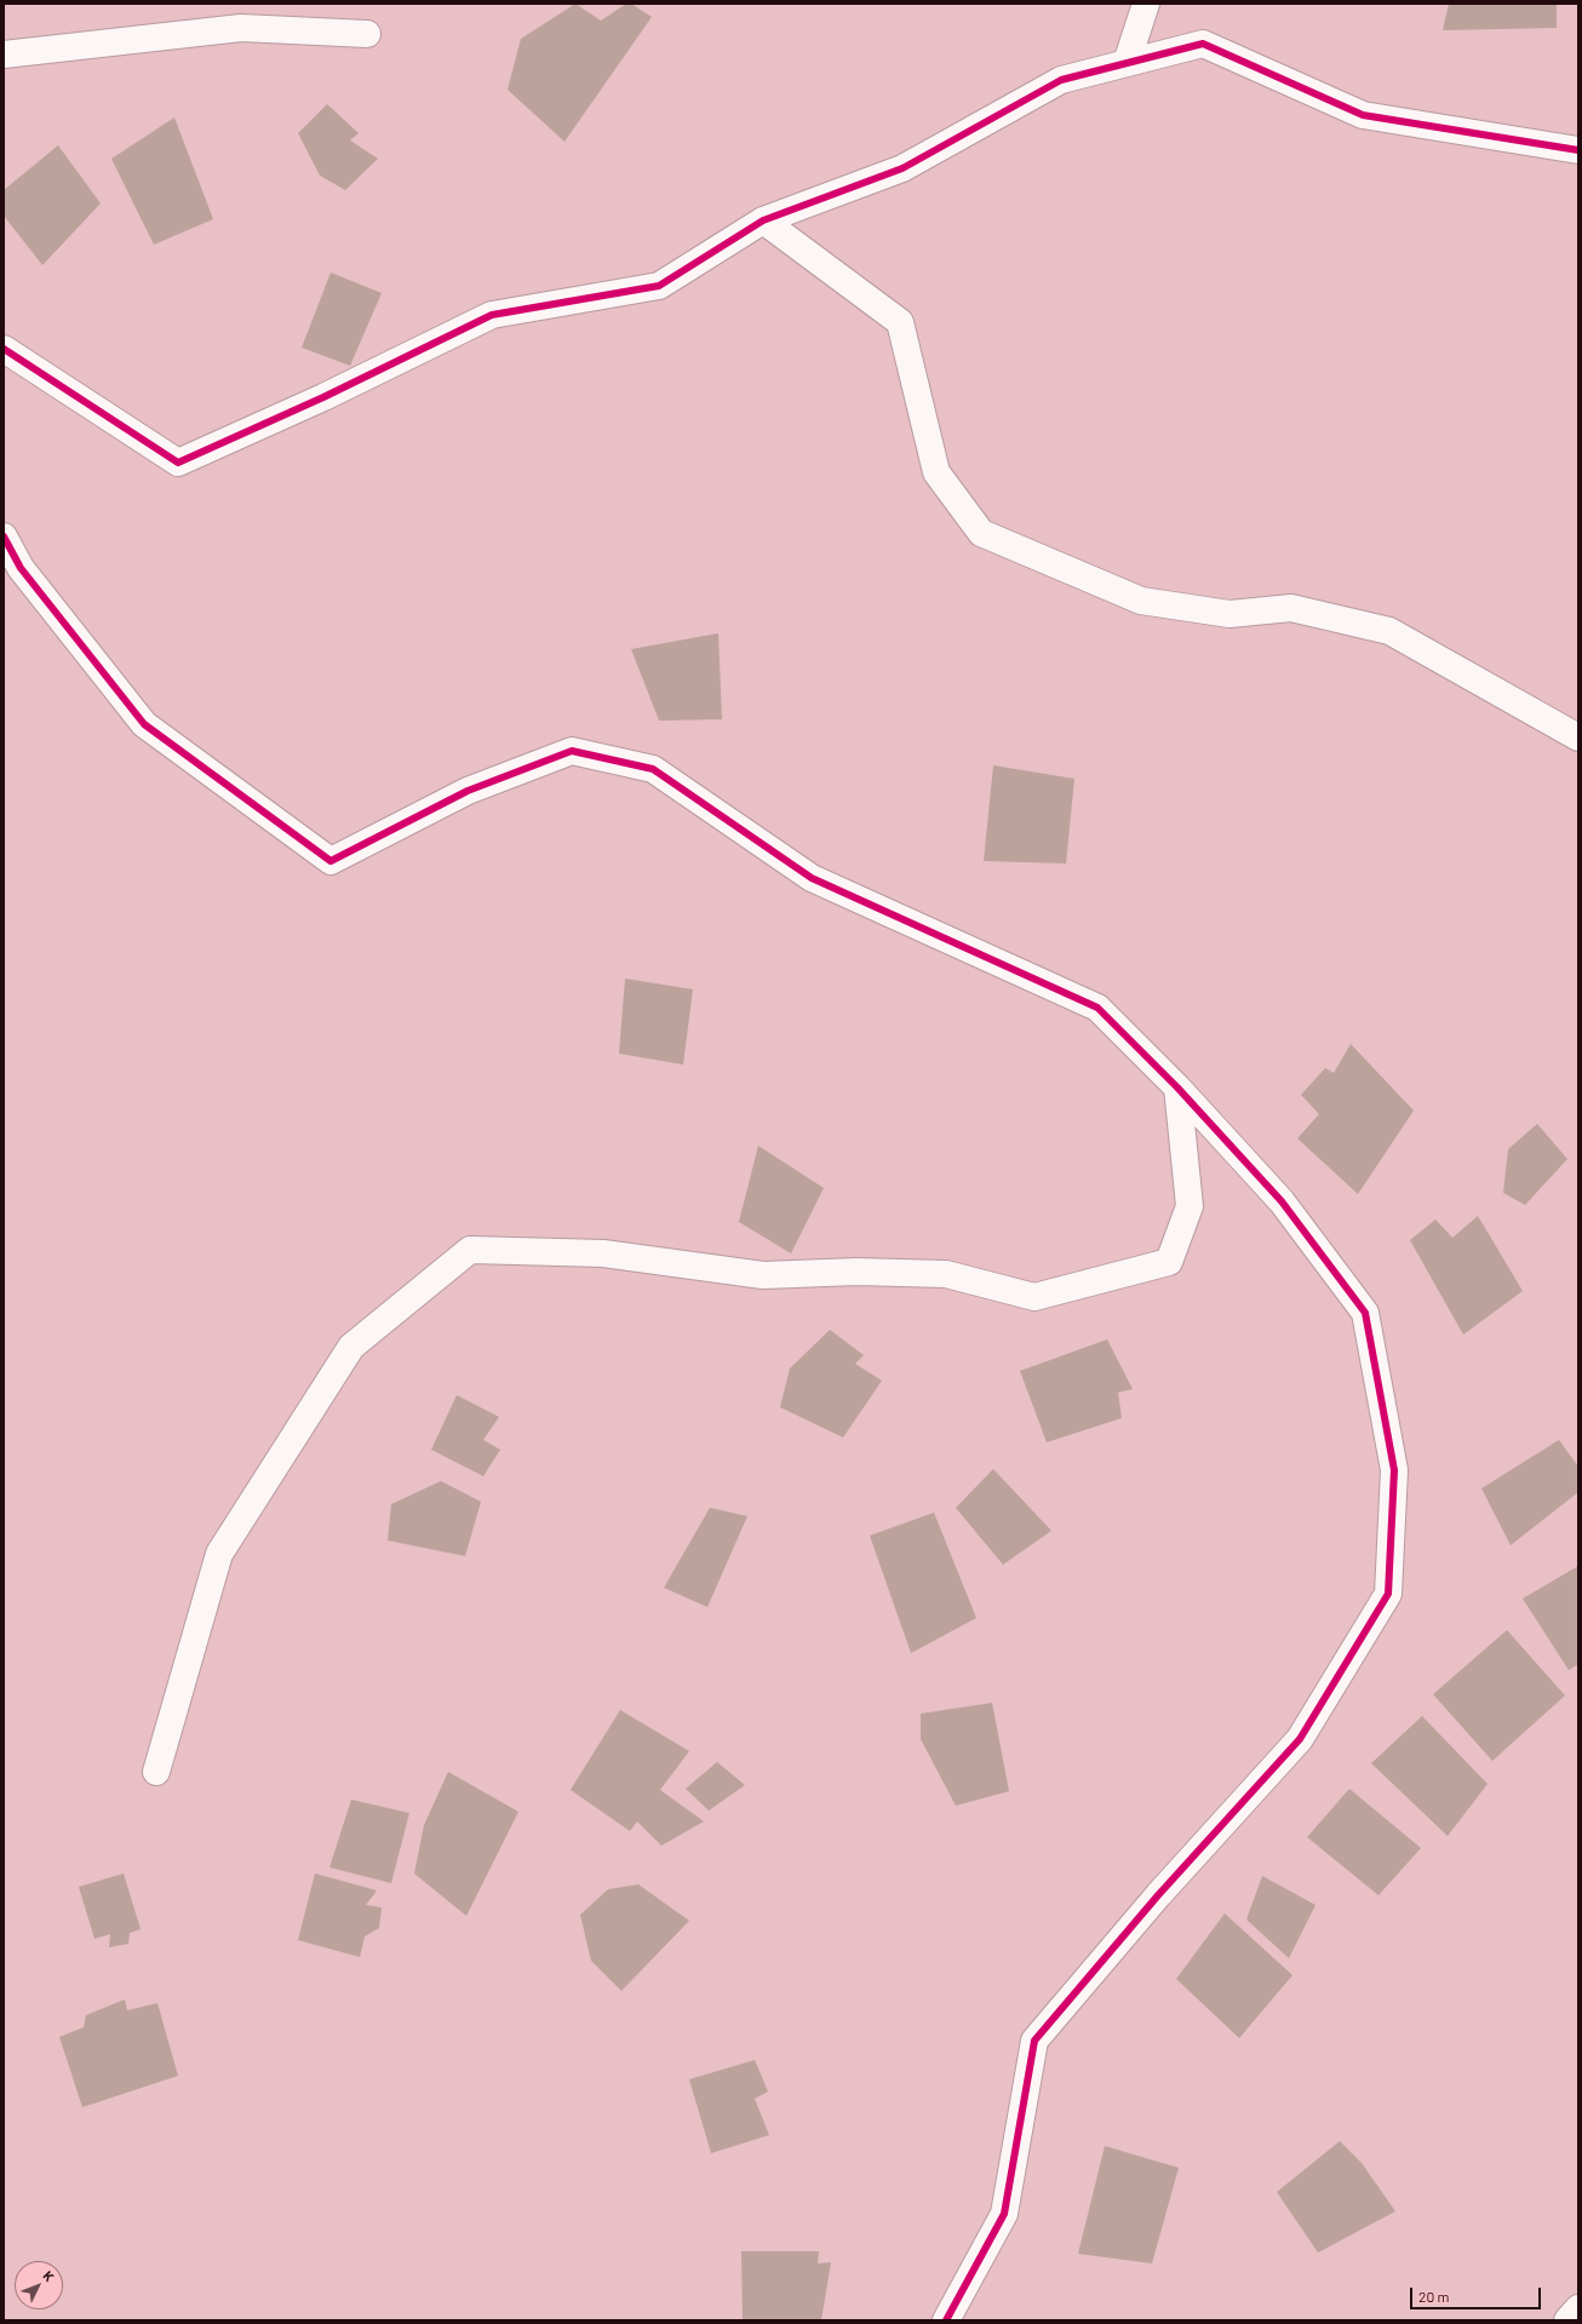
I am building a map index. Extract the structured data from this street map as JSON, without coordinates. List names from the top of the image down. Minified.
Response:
{"scale_bar":"20 m","north":"top right"}
